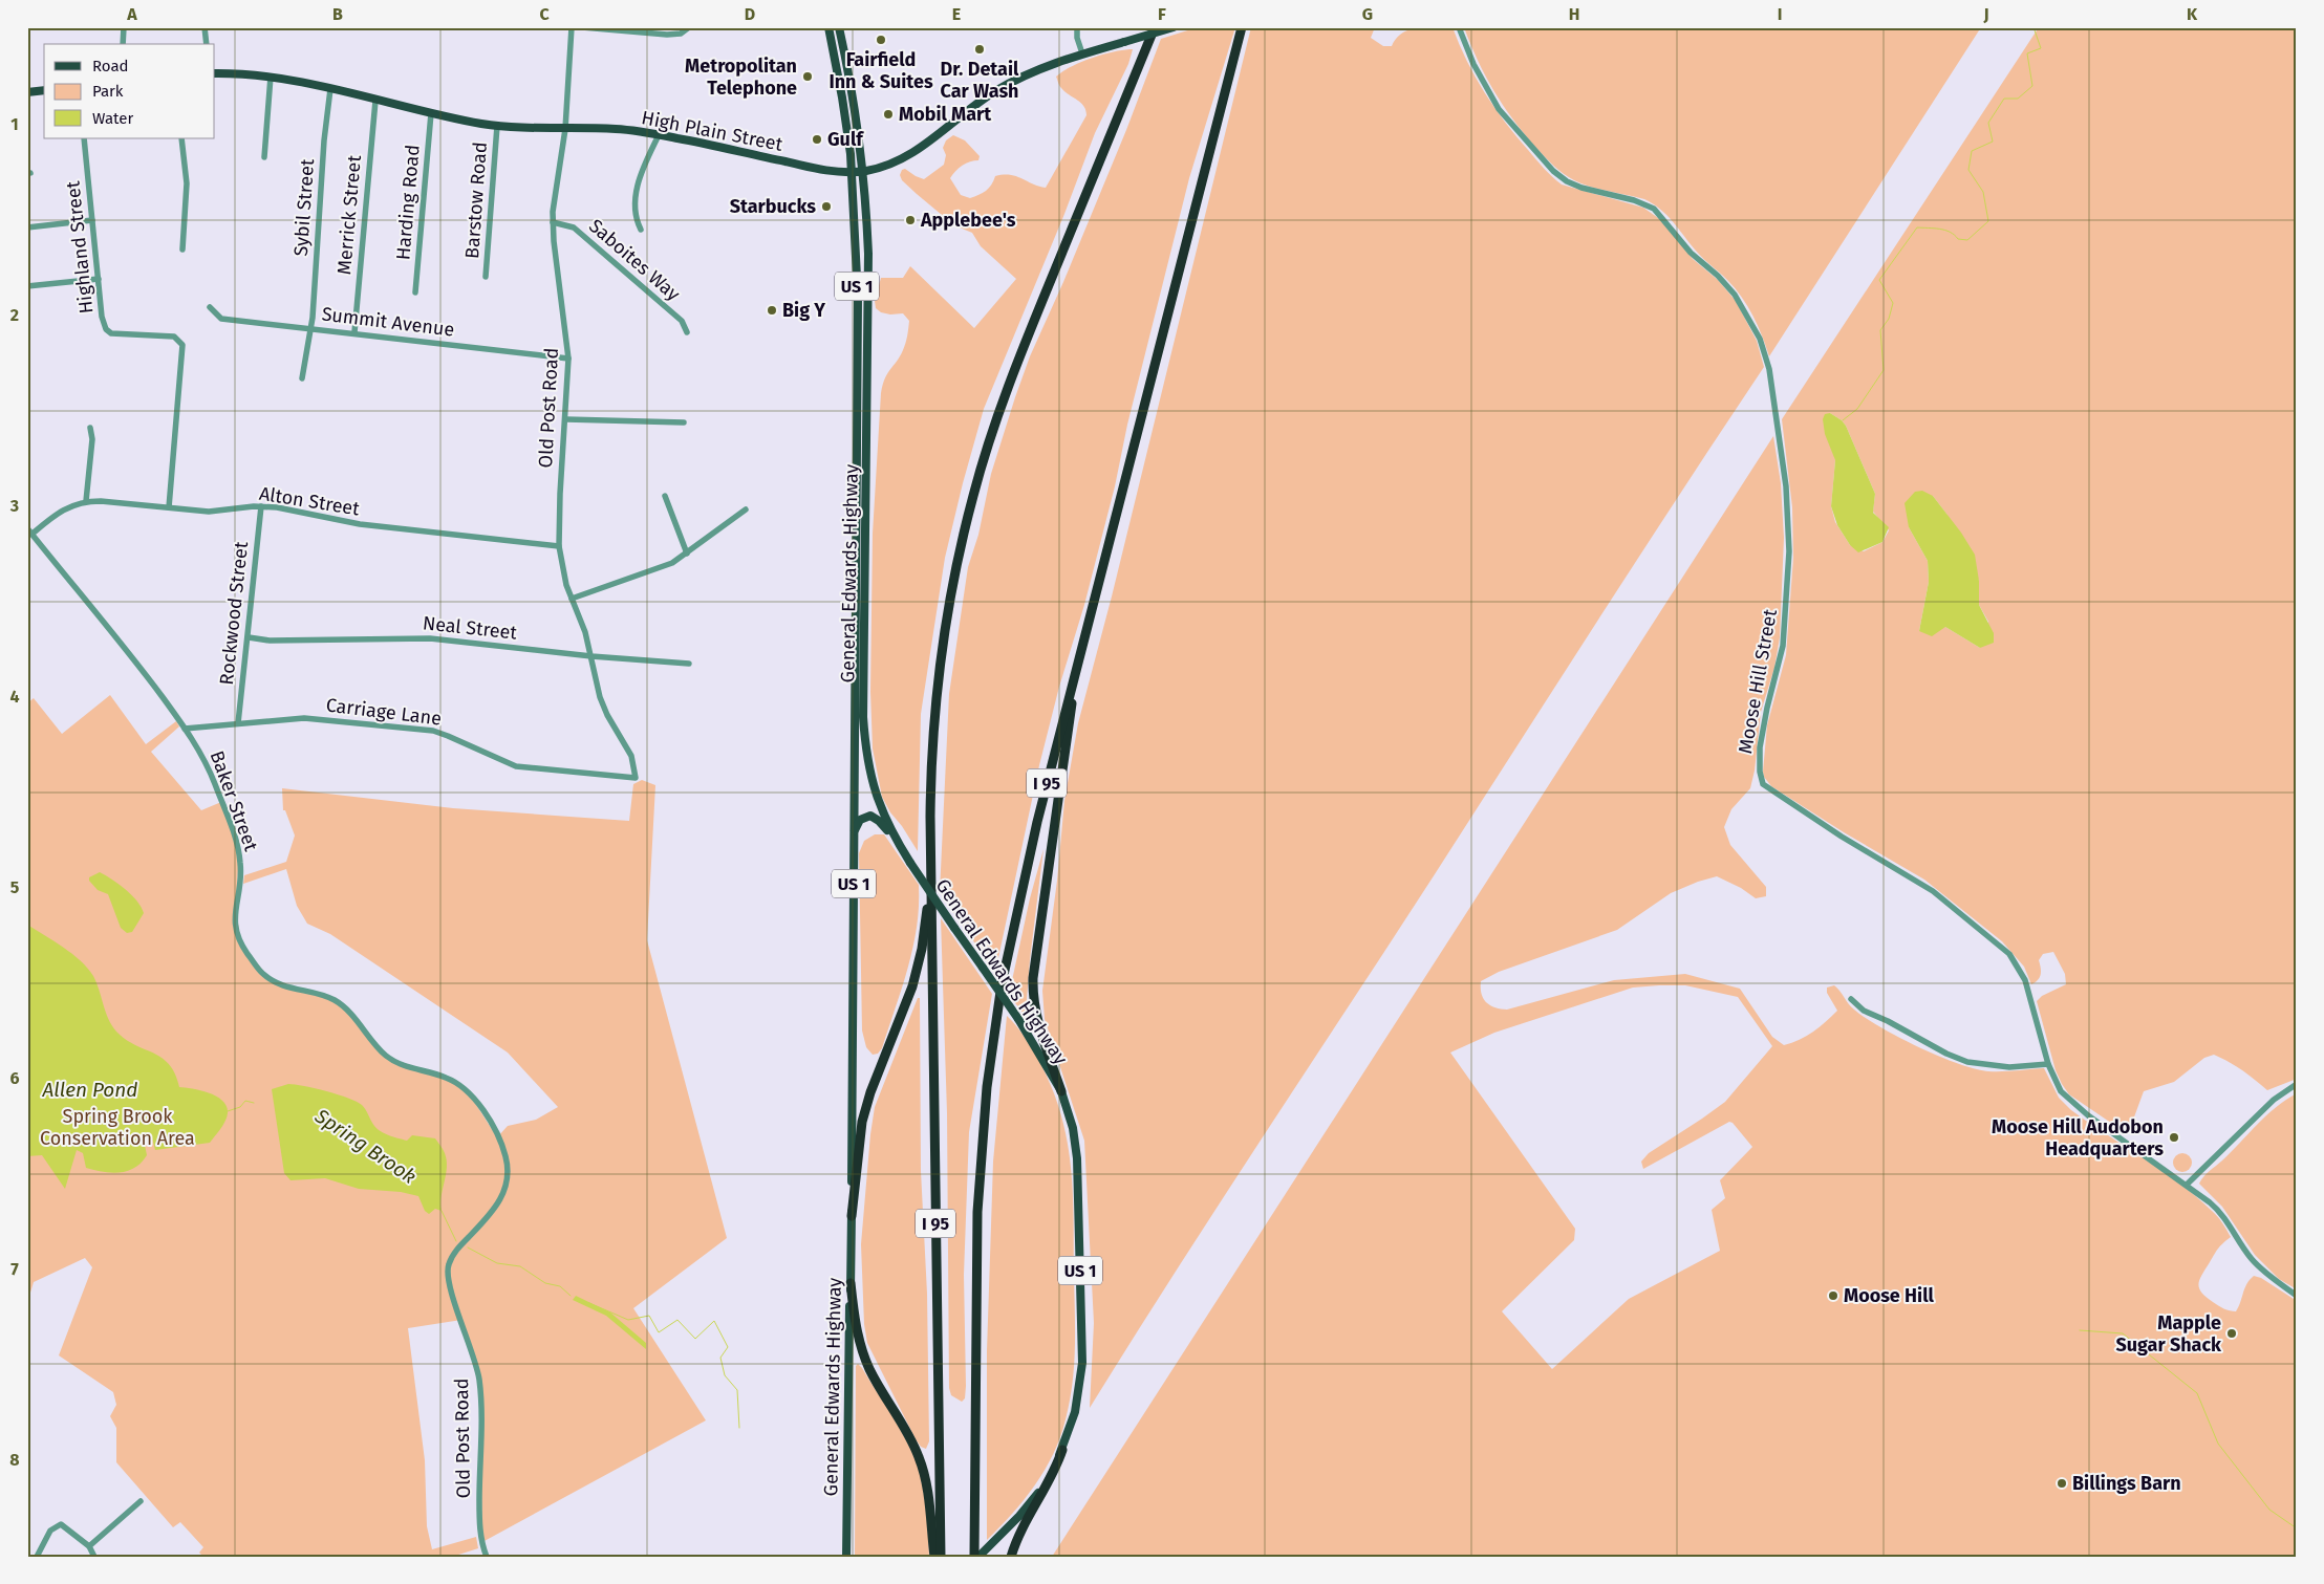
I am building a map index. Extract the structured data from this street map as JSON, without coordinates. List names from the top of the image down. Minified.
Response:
{"streets":{"highway":["I 95"],"main road":["High Plain Street","US 1","General Edwards Highway"],"street":["Barstow Road","Harding Road","Sybil Street","Merrick Street","Highland Street","Saboites Way","Summit Avenue","Old Post Road","Alton Street","Rockwood Street","Neal Street","Moose Hill Street","Carriage Lane","Baker Street"]},"crossings":[["High Plain Street","Barstow Road"],["High Plain Street","Harding Road"],["High Plain Street","Sybil Street"],["High Plain Street","Merrick Street"],["High Plain Street","US 1"],["High Plain Street","Old Post Road"],["High Plain Street","General Edwards Highway"],["Sybil Street","Summit Avenue"],["Merrick Street","Summit Avenue"],["Highland Street","Alton Street"],["Saboites Way","Old Post Road"],["US 1","General Edwards Highway"],["Summit Avenue","Old Post Road"],["Old Post Road","Alton Street"],["Old Post Road","Neal Street"],["Old Post Road","Carriage Lane"],["Old Post Road","Baker Street"],["Alton Street","Rockwood Street"],["Alton Street","Baker Street"],["General Edwards Highway","I 95"],["Rockwood Street","Neal Street"],["Rockwood Street","Carriage Lane"],["Carriage Lane","Baker Street"]],"water":["Allen Pond","Spring Brook"],"parks":["Spring Brook Conservation Area"],"places":["Fairfield Inn & Suites","Dr. Detail Car Wash","Metropolitan Telephone","Mobil Mart","Gulf","Starbucks","Applebee's","Big Y","Moose Hill Audobon Headquarters","Moose Hill","Mapple Sugar Shack","Billings Barn"],"legend":["Road","Park","Water"],"grid":{"columns":["A","B","C","D","E","F","G","H","I","J","K"],"rows":["1","2","3","4","5","6","7","8"]}}
